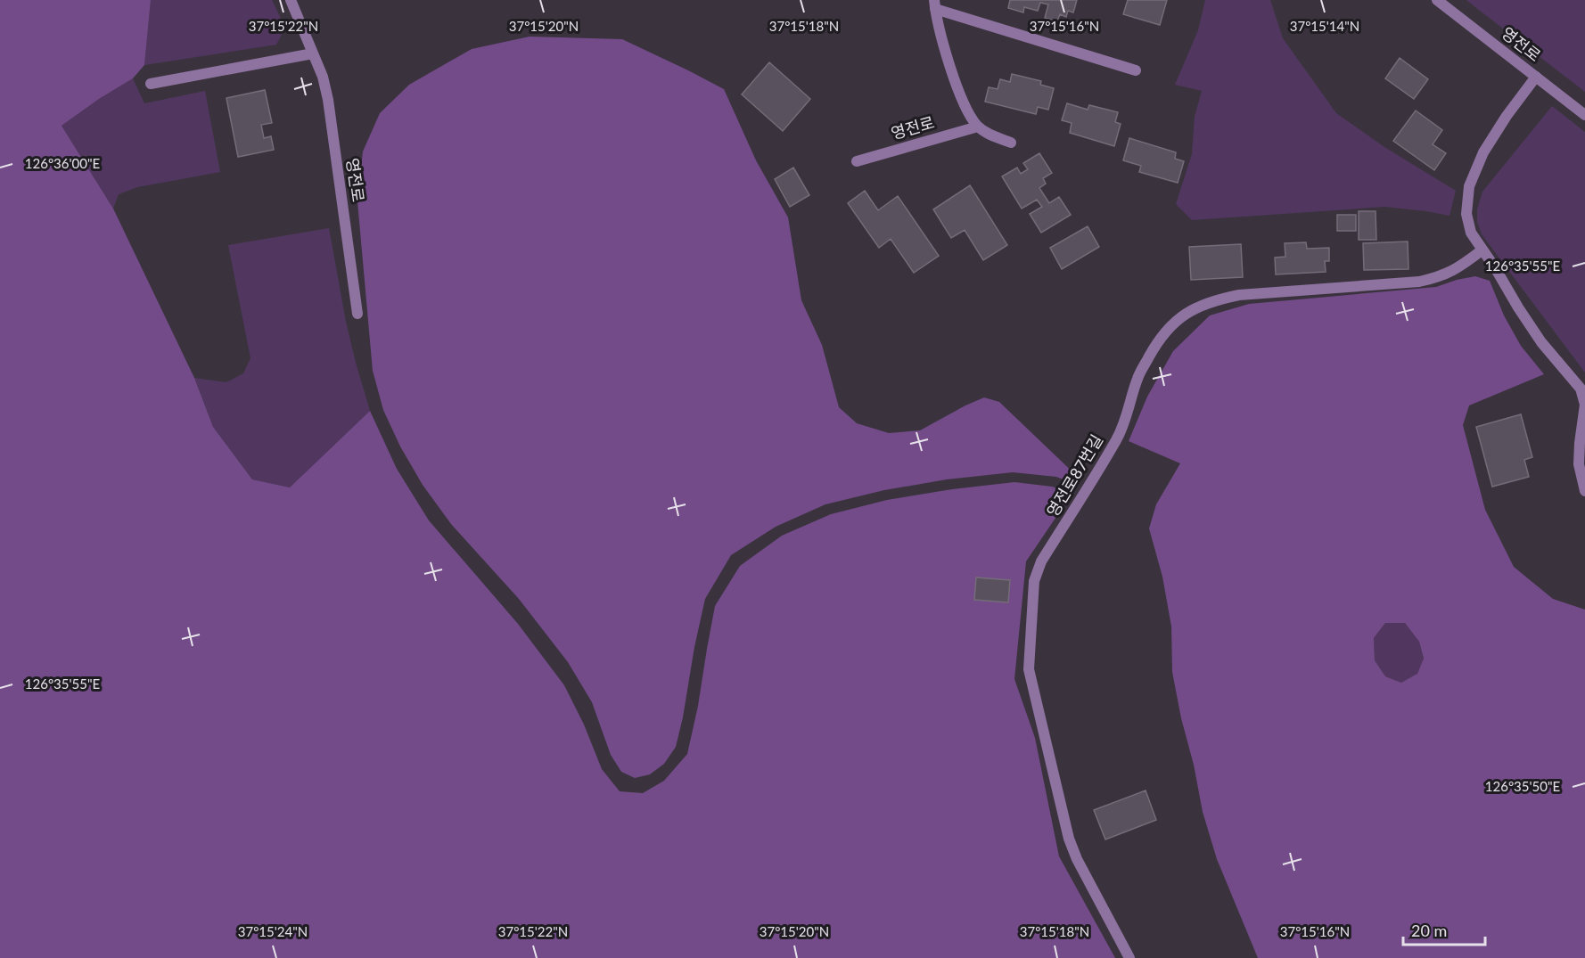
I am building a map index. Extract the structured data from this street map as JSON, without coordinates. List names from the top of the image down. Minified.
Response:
{"streets":{"street":["영전로","영전로87번길"]},"scale_bar":"20 m","coordinates":["37°15'22\"N","37°15'20\"N","37°15'18\"N","37°15'16\"N","37°15'14\"N","126°36'00\"E","126°35'55\"E","126°35'50\"E","37°15'24\"N"]}
